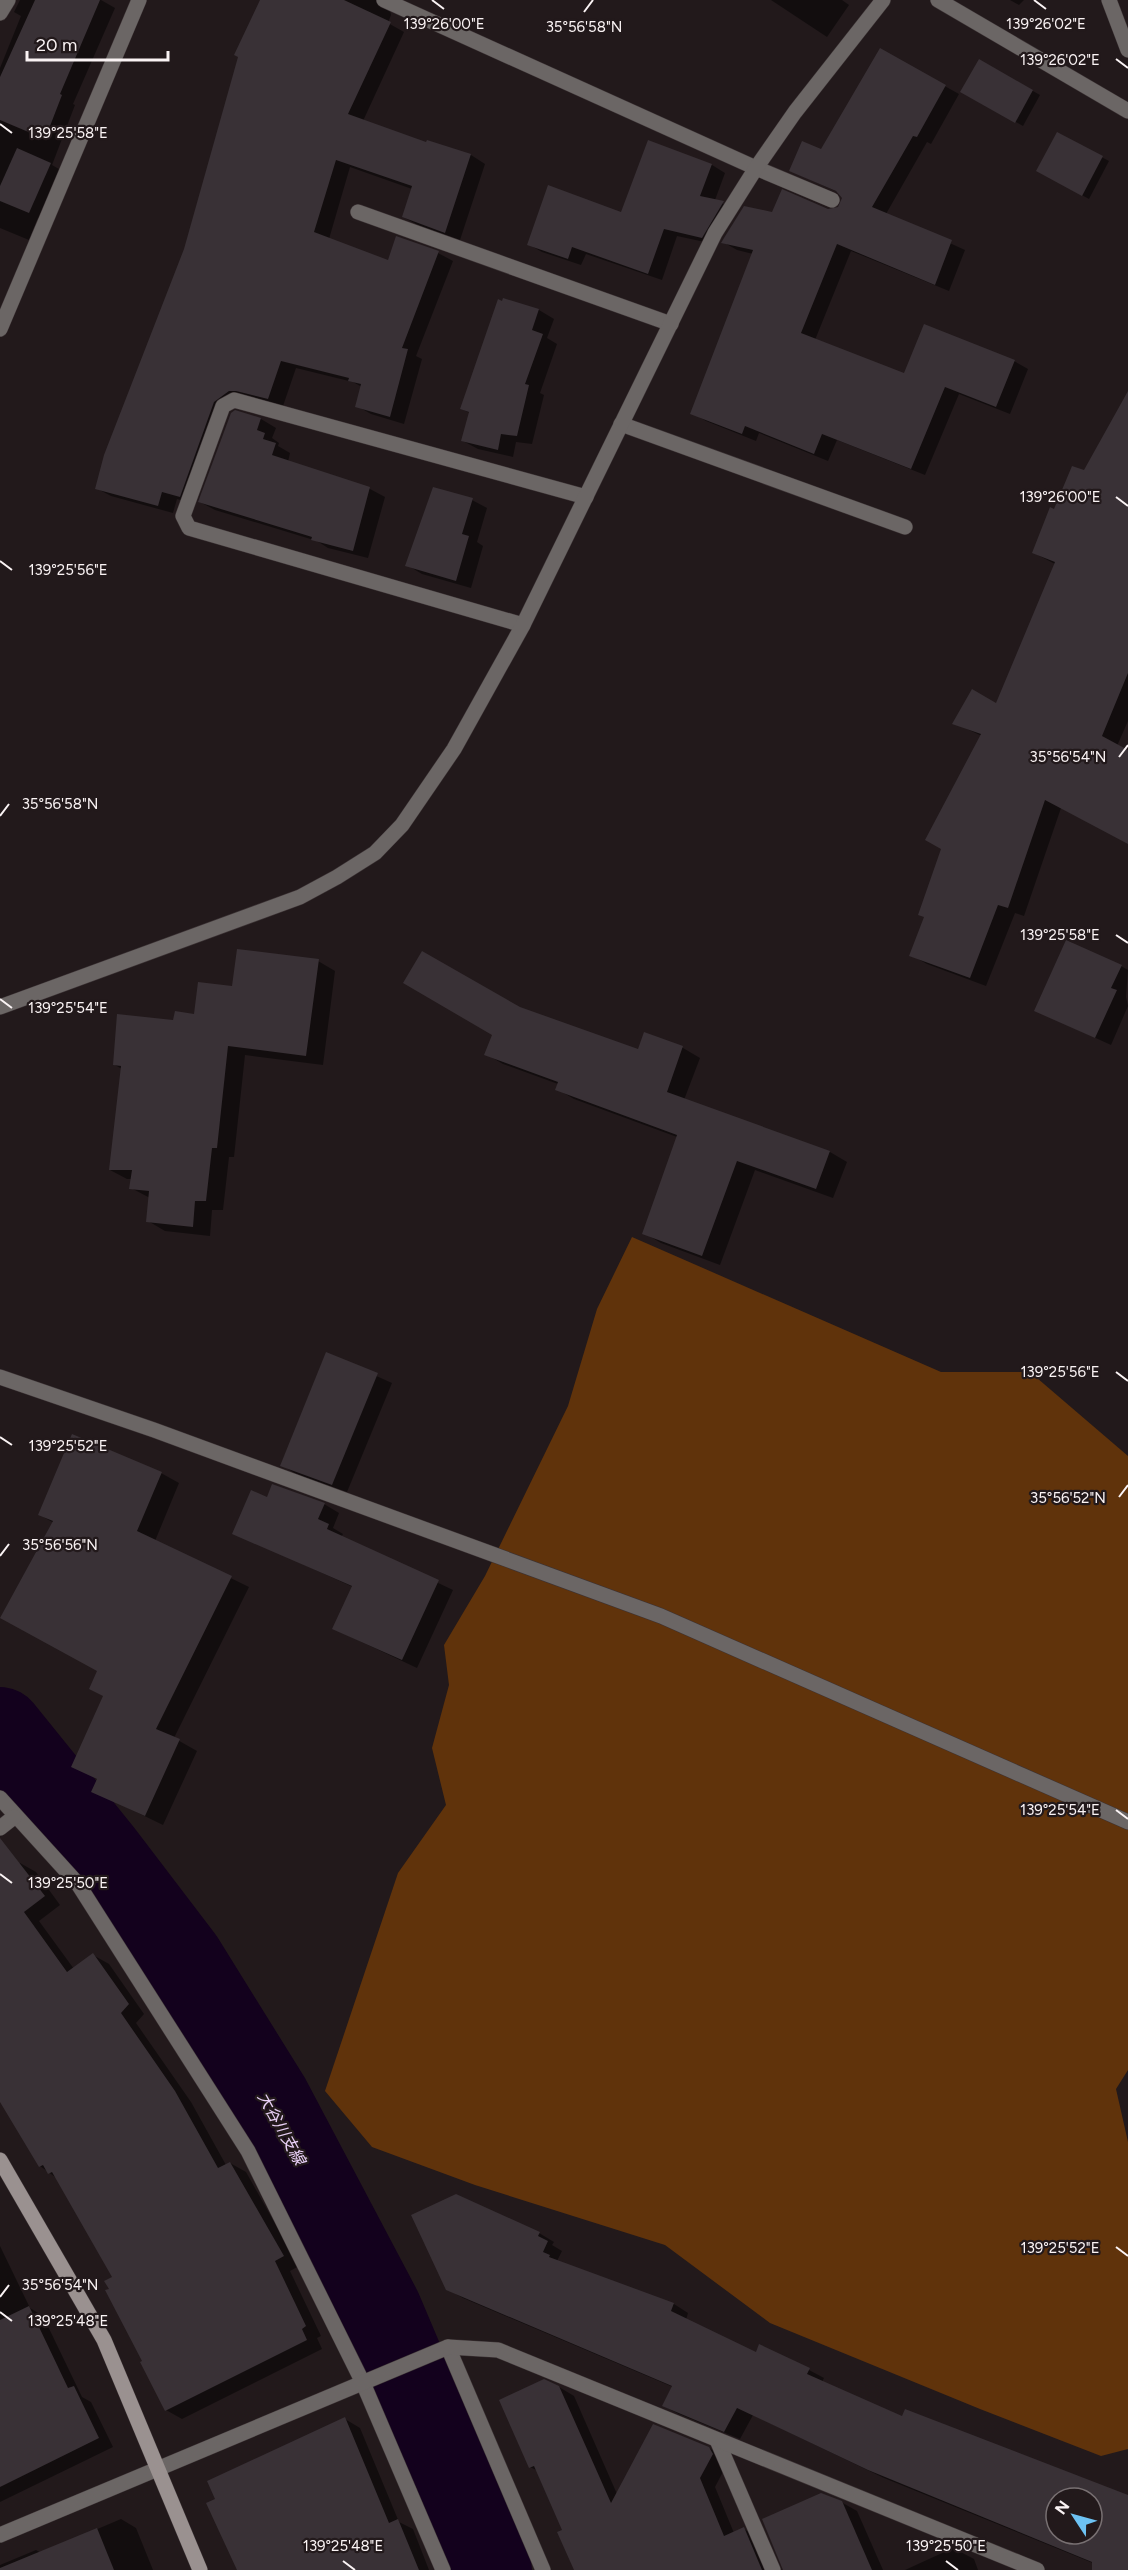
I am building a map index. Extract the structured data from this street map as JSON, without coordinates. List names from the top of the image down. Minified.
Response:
{"water":["大谷川支線"],"scale_bar":"20 m","north":"top left","coordinates":["139°26'02\"E","139°26'00\"E","35°56'58\"N","139°25'58\"E","139°25'56\"E","35°56'54\"N","139°25'54\"E","139°25'52\"E","35°56'52\"N","35°56'56\"N","139°25'50\"E","139°25'48\"E"]}
